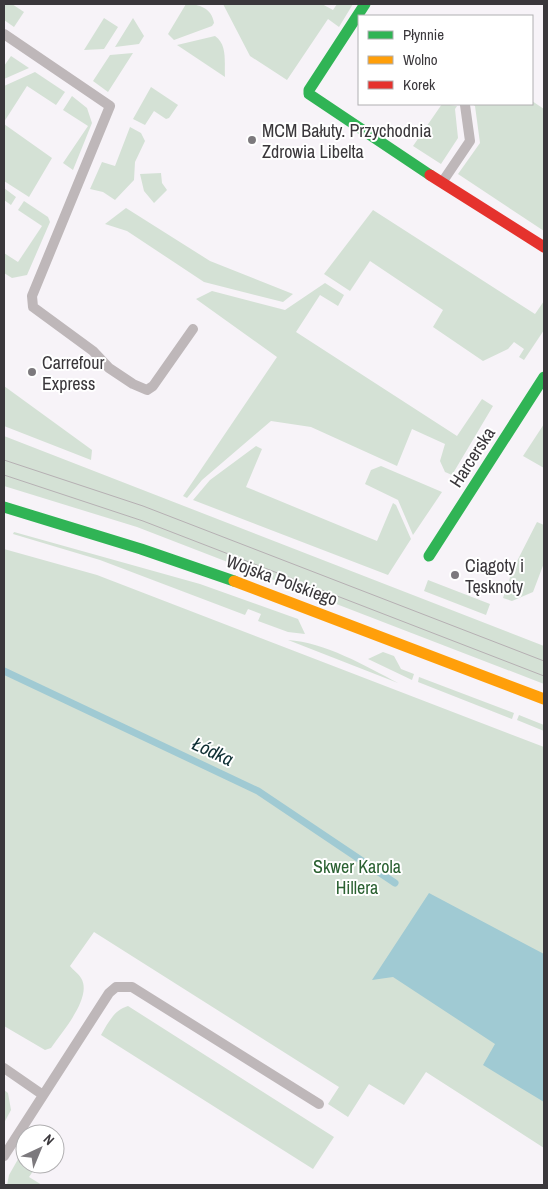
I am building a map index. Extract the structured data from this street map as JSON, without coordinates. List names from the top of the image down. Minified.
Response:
{"streets":{"street":["Harcerska","Wojska Polskiego"]},"water":["Łódka"],"parks":["Skwer Karola Hillera"],"places":["MCM Bałuty. Przychodnia Zdrowia Libelta","Carrefour Express","Ciągoty i Tęsknoty"],"legend":["Płynnie","Wolno","Korek"],"north":"top right"}
